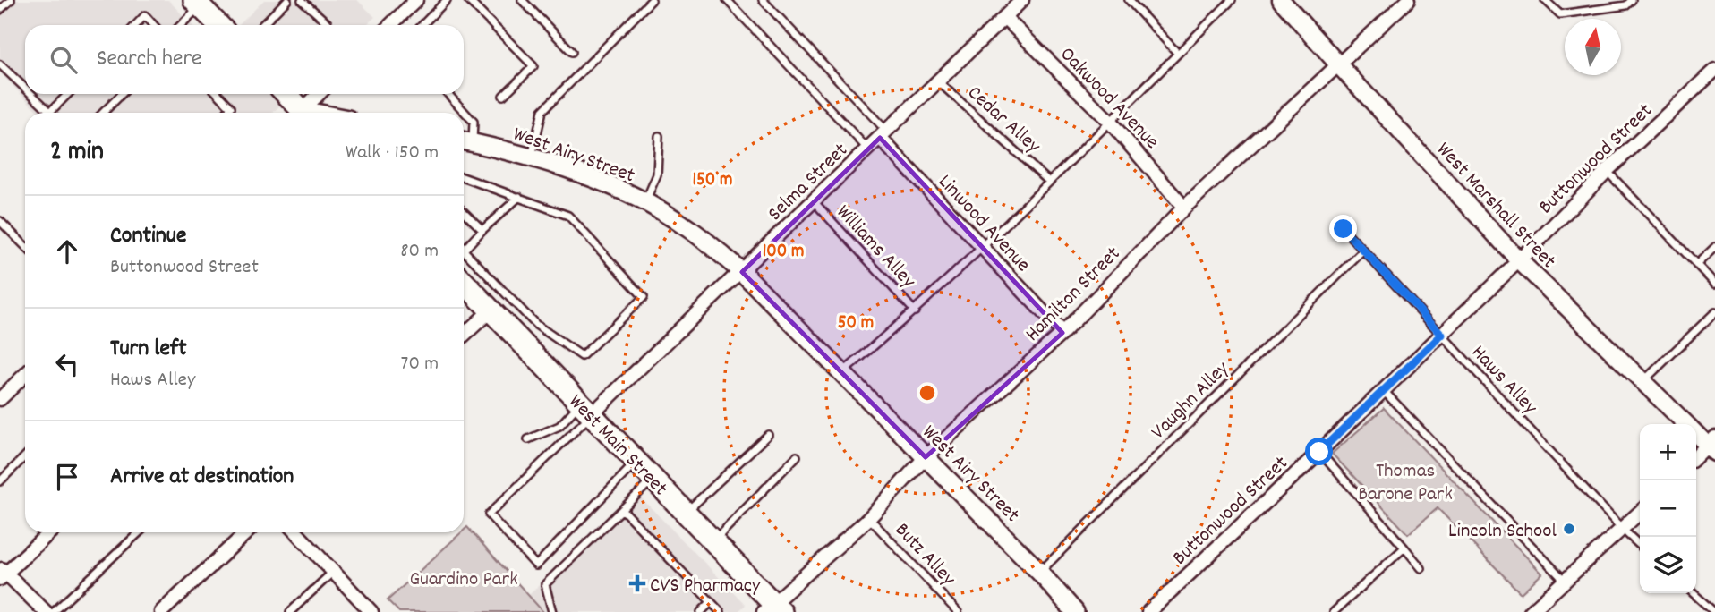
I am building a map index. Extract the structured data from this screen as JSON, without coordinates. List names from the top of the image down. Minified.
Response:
{"streets":{"main road":["West Airy Street","West Main Street"],"street":["Oakwood Avenue","Buttonwood Street","Selma Street","West Marshall Street","Linwood Avenue","Hamilton Street"],"lane":["Cedar Alley","Williams Alley","Haws Alley","Vaughn Alley","Butz Alley"]},"crossings":[["Oakwood Avenue","Selma Street"],["Oakwood Avenue","Hamilton Street"],["Cedar Alley","Selma Street"],["West Airy Street","Selma Street"],["West Airy Street","Hamilton Street"],["West Airy Street","Vaughn Alley"],["Buttonwood Street","West Marshall Street"],["Buttonwood Street","Haws Alley"],["Selma Street","Linwood Avenue"],["Selma Street","Williams Alley"],["Selma Street","West Main Street"],["West Marshall Street","Hamilton Street"],["Linwood Avenue","Hamilton Street"],["Hamilton Street","West Main Street"],["Hamilton Street","Butz Alley"],["Haws Alley","Vaughn Alley"]],"parks":["Thomas Barone Park","Guardino Park"],"places":{"other":["Lincoln School"],"health":["CVS Pharmacy"]},"north":"top","page":{"search":"Search here","heading":["2 min","Walk · 150 m"],"list":[["Continue","Buttonwood Street","80 m"],["Turn left","Haws Alley","70 m"],"Arrive at destination"],"map_buttons":["+","−"]},"rings":["150 m","100 m","50 m"]}
